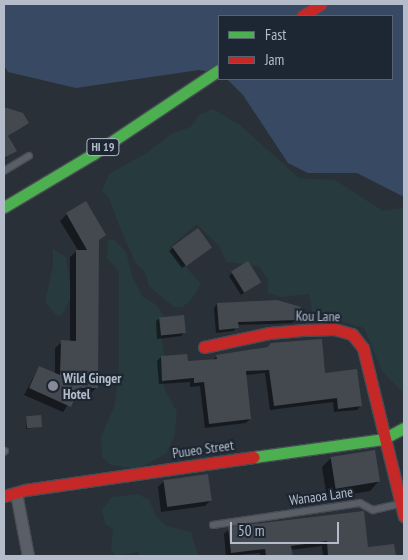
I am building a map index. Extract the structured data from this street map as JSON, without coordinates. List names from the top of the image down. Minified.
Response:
{"streets":{"street":["HI 19","Kou Lane","Puueo Street"],"lane":["Wanaoa Lane"]},"crossings":[["Kou Lane","Puueo Street"],["Kou Lane","Wanaoa Lane"]],"places":["Wild Ginger Hotel"],"legend":["Fast","Jam"],"scale_bar":"50 m"}
